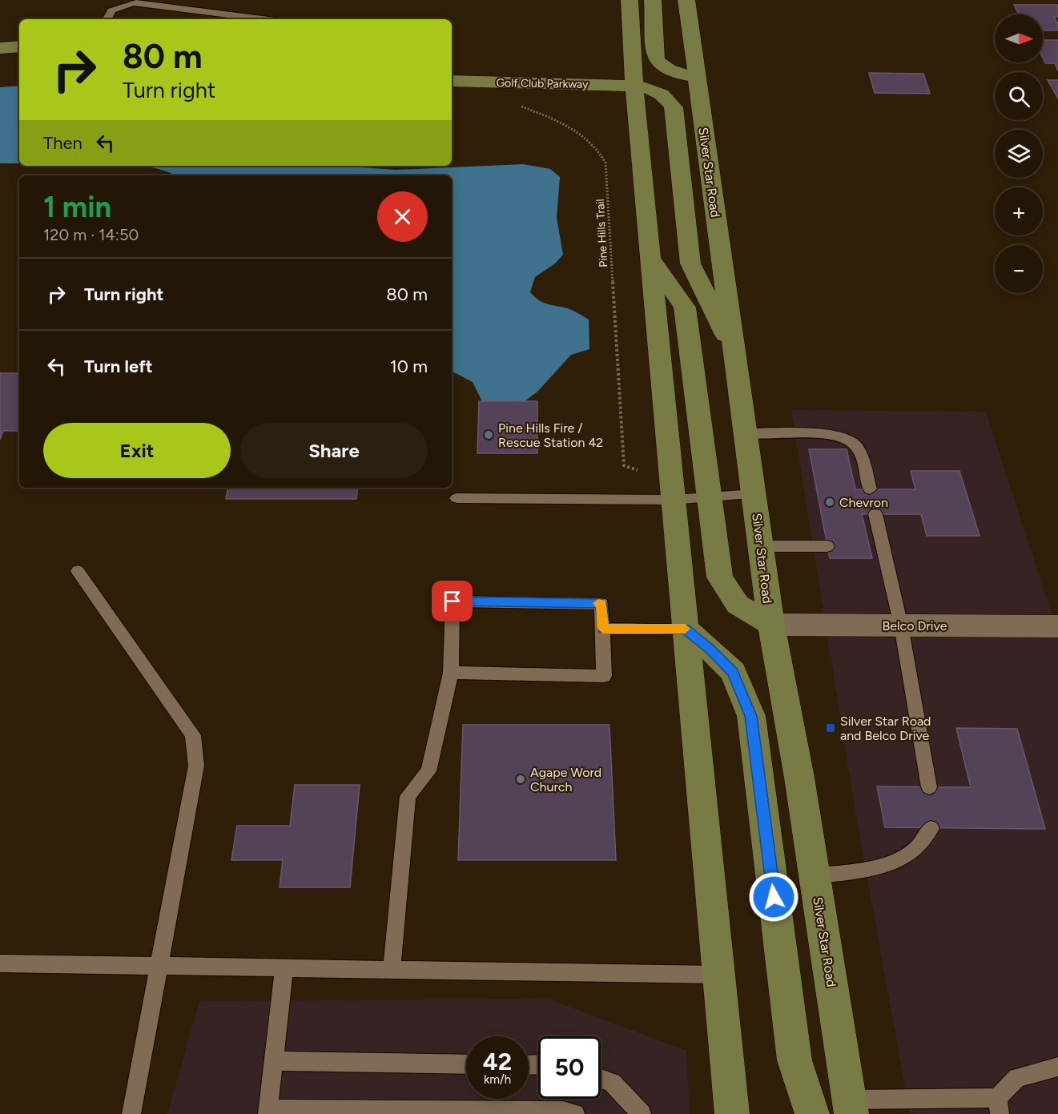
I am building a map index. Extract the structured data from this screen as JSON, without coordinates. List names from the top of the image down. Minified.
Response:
{"streets":{"main road":["Golf Club Parkway","Silver Star Road"],"street":["Belco Drive"],"path":["Pine Hills Trail"]},"crossings":[["Golf Club Parkway","Silver Star Road"],["Silver Star Road","Belco Drive"]],"places":{"other":["Pine Hills Fire / Rescue Station 42","Chevron","Agape Word Church"],"transit":["Silver Star Road and Belco Drive"]},"north":"right","page":{"map_buttons":["+","−"],"turn":["80 m","Turn right"],"then":"Then","heading":["1 min","120 m · 14:50"],"list":[{"name":"Turn right","value":"80 m"},{"name":"Turn left","value":"10 m"}],"buttons":["Exit","Share"],"speed":"42 km/h","limit":"50"}}
